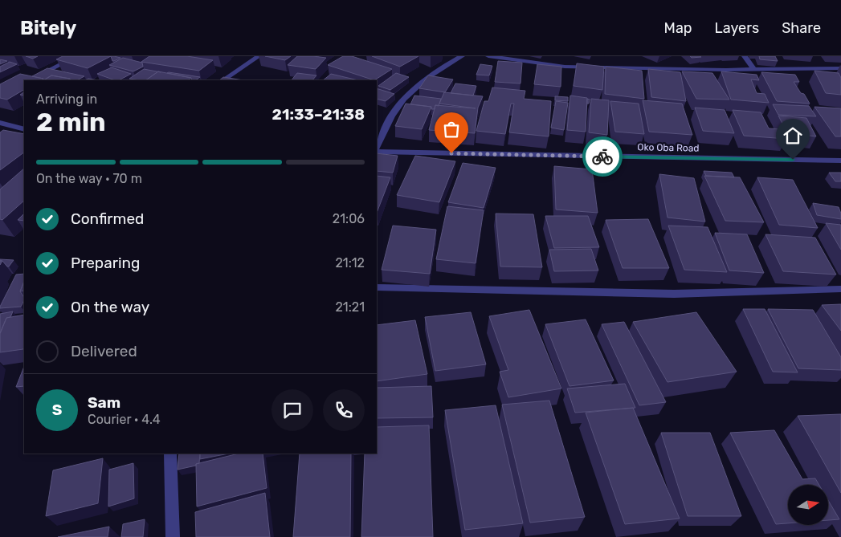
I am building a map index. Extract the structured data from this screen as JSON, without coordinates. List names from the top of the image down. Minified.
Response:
{"streets":{"street":["Oko Oba Road"]},"north":"right","page":{"header":"Bitely","nav":["Map","Layers","Share"],"heading":["2 min","Arriving in","21:33–21:38"],"panel":["Sam","Courier · 4.4"],"bar":"On the way · 70 m","list":[["Confirmed","21:06"],["Preparing","21:12"],["On the way","21:21"],"Delivered"],"round":"S"}}
